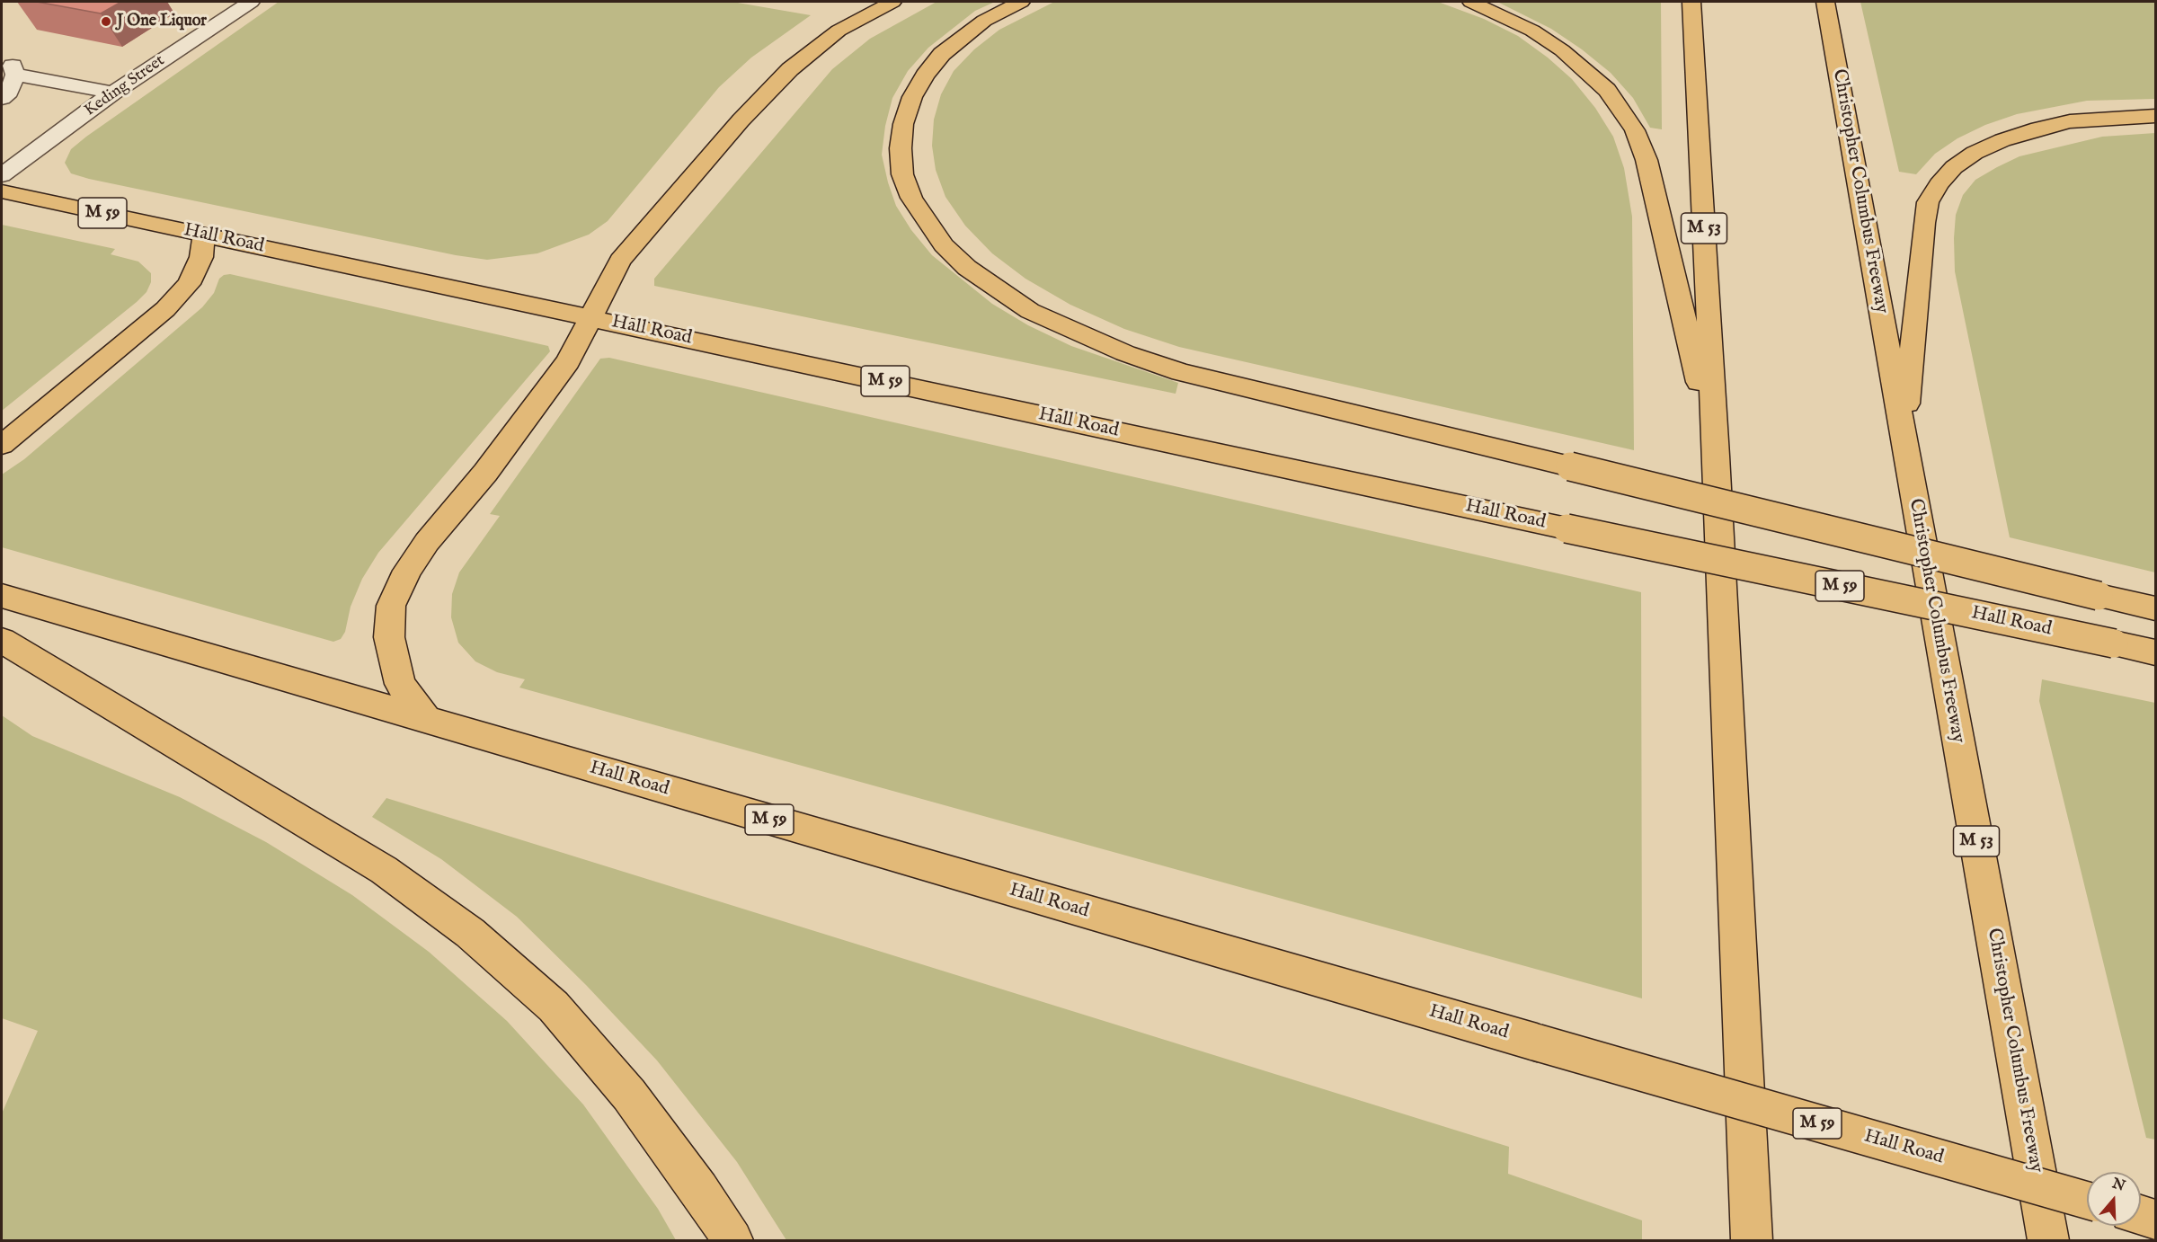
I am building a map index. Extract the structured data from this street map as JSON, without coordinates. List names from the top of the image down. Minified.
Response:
{"streets":{"highway":["Christopher Columbus Freeway","M 59","M 53","Hall Road"],"street":["Keding Street"]},"places":["J One Liquor"],"north":"top"}
